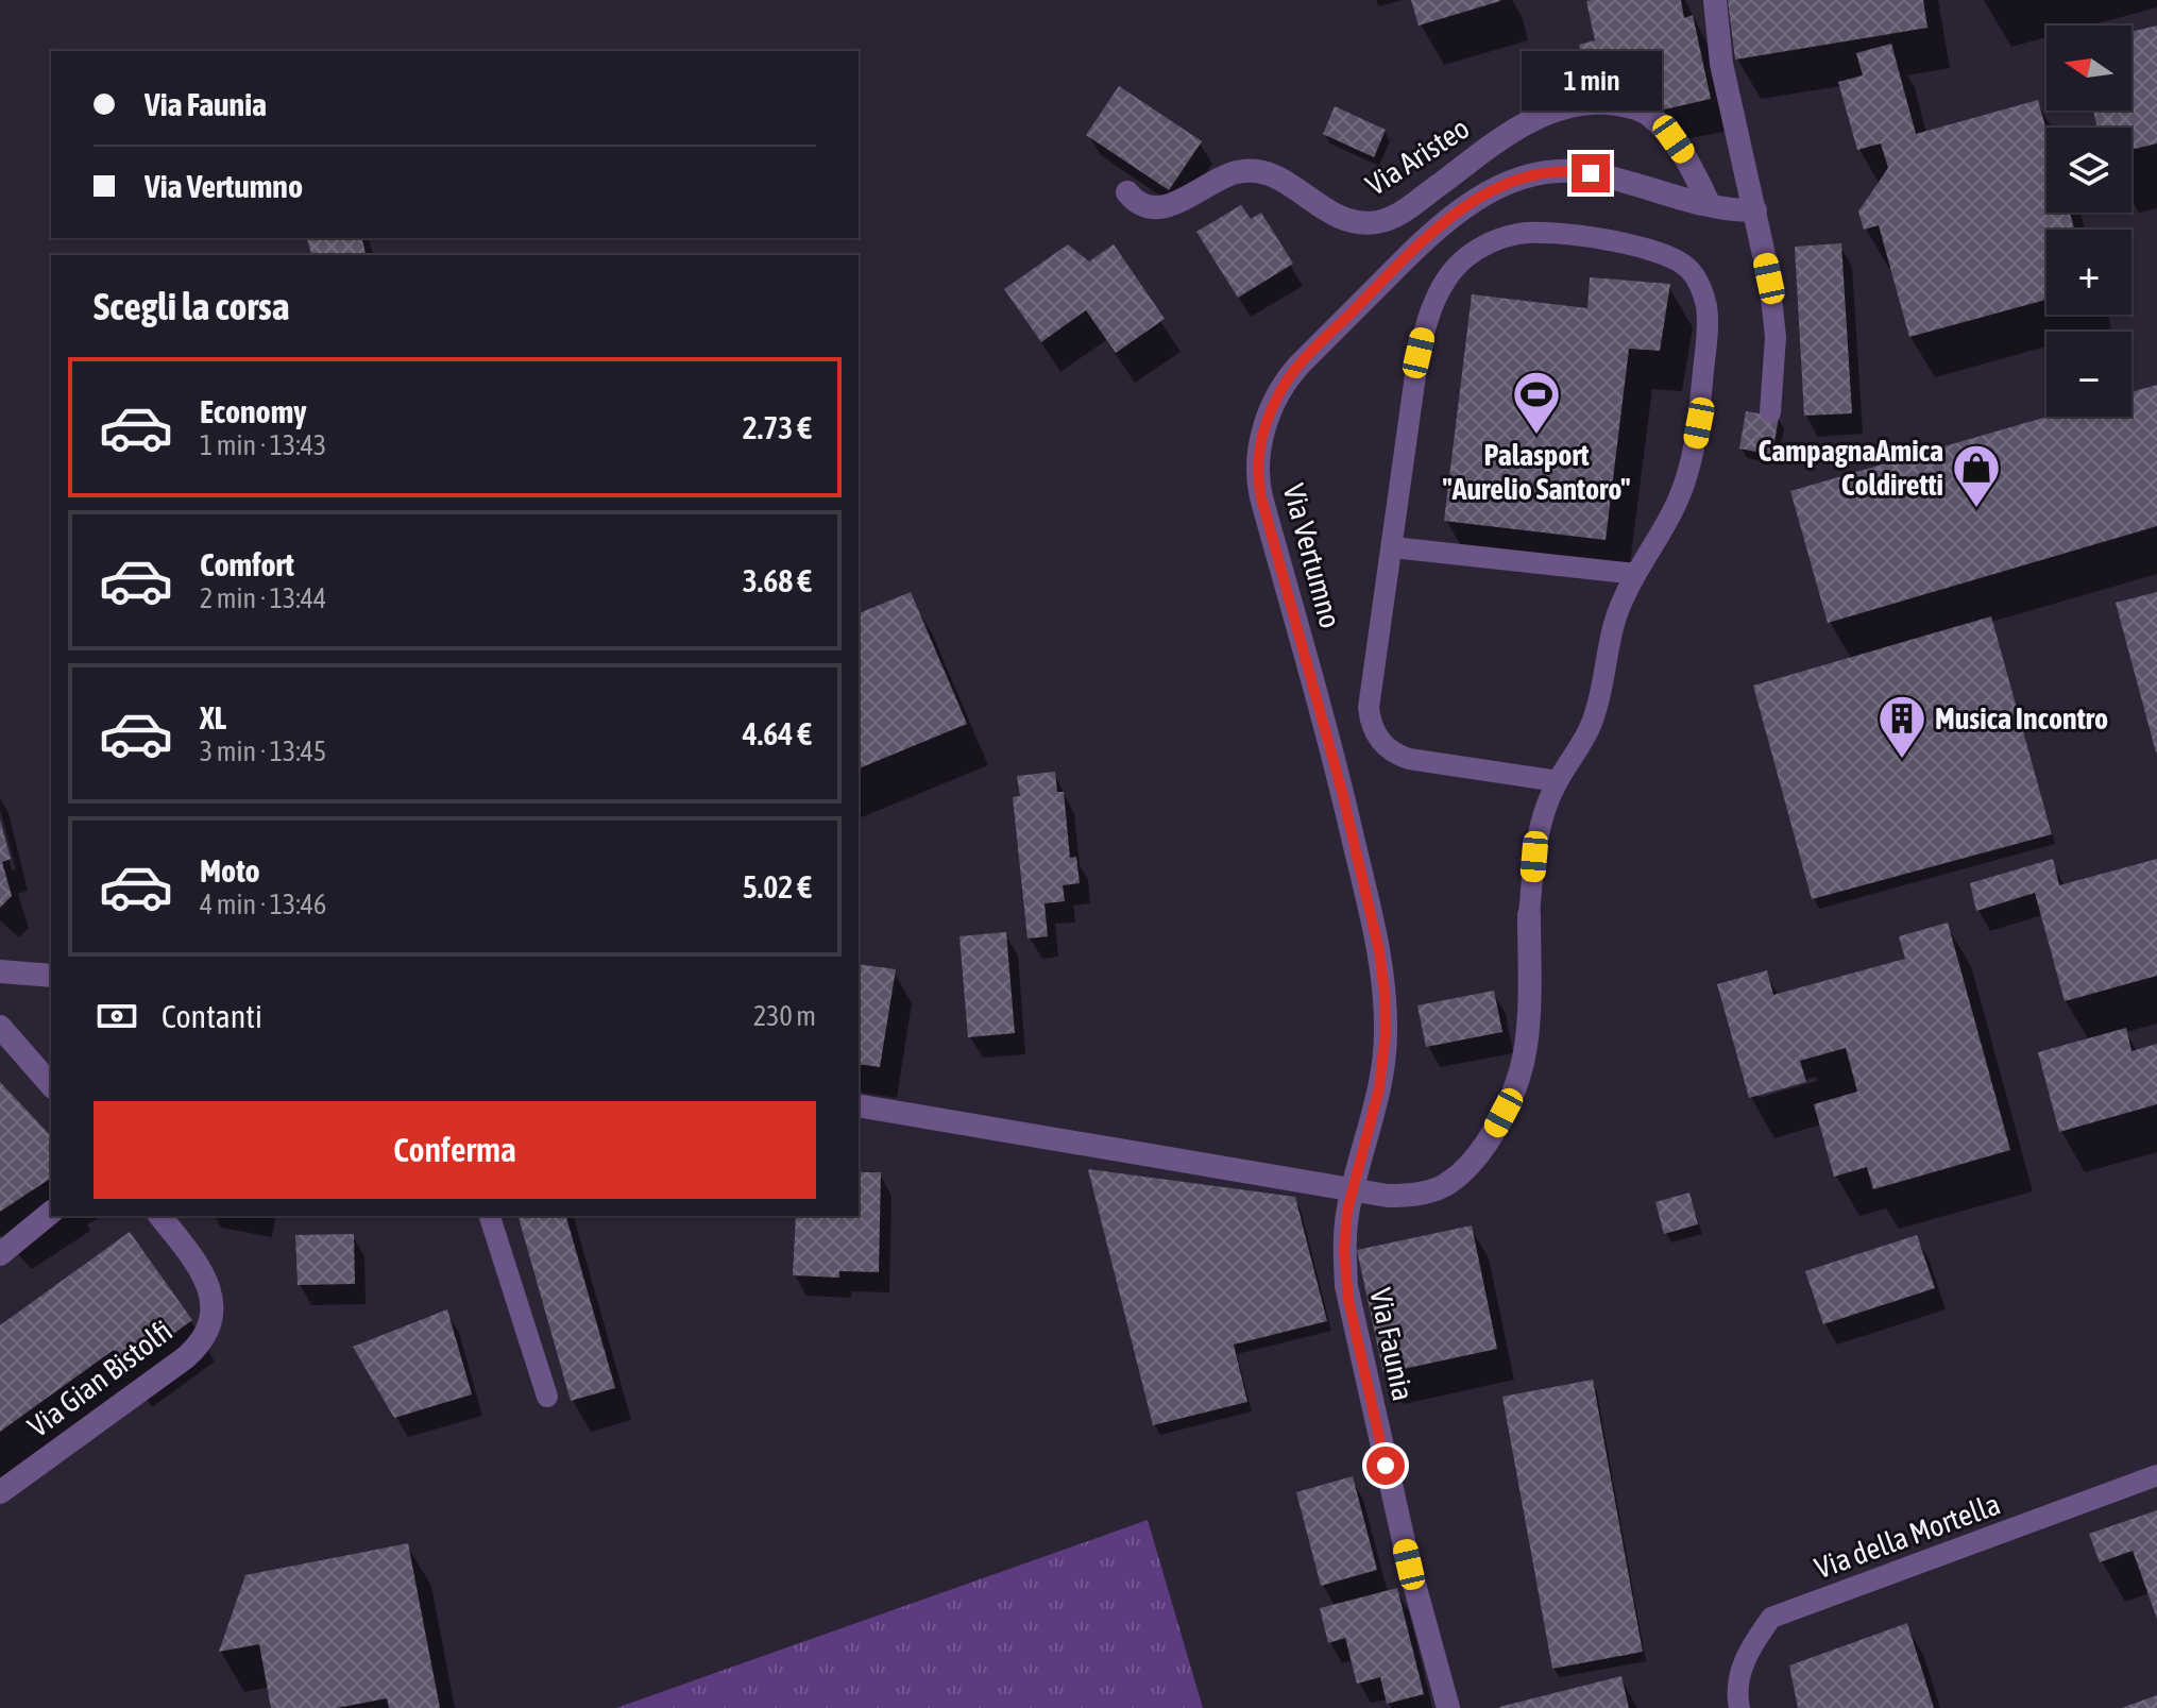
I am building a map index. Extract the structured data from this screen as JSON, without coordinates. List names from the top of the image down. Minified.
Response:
{"streets":{"street":["Via Aristeo","Via Vertumno","Via Faunia","Via Gian Bistolfi"],"lane":["Via della Mortella"]},"crossings":[["Via Aristeo","Via Vertumno"],["Via Vertumno","Via Faunia"]],"places":{"sports":["Palasport \"Aurelio Santoro\""],"shop":["CampagnaAmica Coldiretti"],"building":["Musica Incontro"]},"north":"left","page":{"map_buttons":["+","−"],"bubble":"1 min","banner":["Via Faunia","Via Vertumno"],"heading":"Scegli la corsa","list":[{"name":"Economy","note":"1 min · 13:43","value":"2.73 €"},{"name":"Comfort","note":"2 min · 13:44","value":"3.68 €"},{"name":"XL","note":"3 min · 13:45","value":"4.64 €"},{"name":"Moto","note":"4 min · 13:46","value":"5.02 €"}],"pay":["Contanti","230 m"],"buttons":"Conferma"}}
